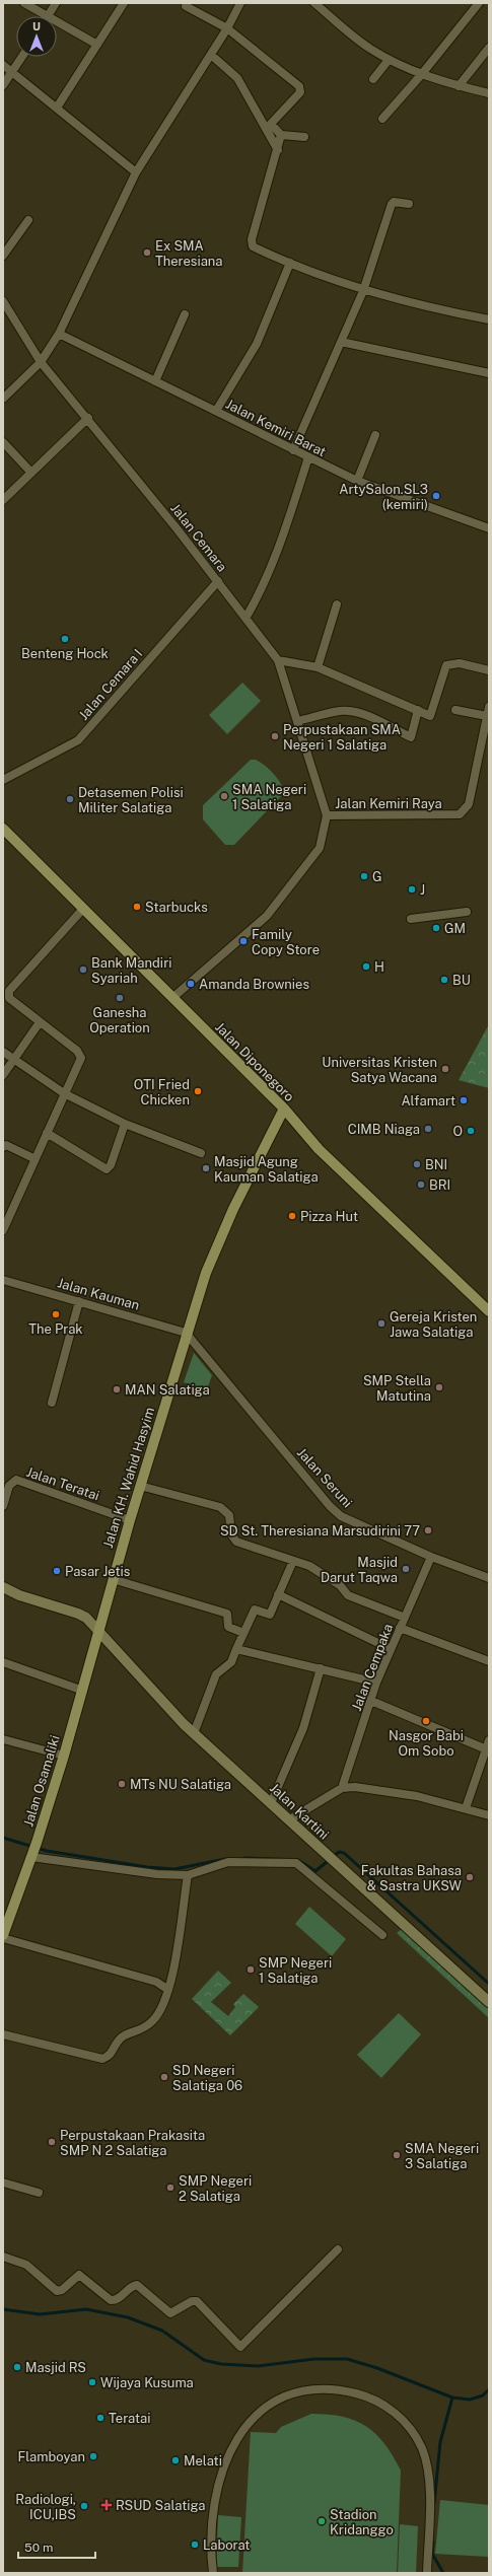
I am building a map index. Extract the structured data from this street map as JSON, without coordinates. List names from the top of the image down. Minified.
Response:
{"streets":{"main road":["Jalan Diponegoro","Jalan KH. Wahid Hasyim","Jalan Osamaliki","Jalan Kartini"],"street":["Jalan Kemiri Barat","Jalan Cemara","Jalan Cemara I","Jalan Kemiri Raya","Jalan Kauman","Jalan Seruni","Jalan Teratai","Jalan Cempaka"]},"crossings":[["Jalan Cemara","Jalan Cemara I"],["Jalan Cemara","Jalan Kemiri Raya"],["Jalan Kemiri Raya","Jalan Diponegoro"],["Jalan Diponegoro","Jalan KH. Wahid Hasyim"],["Jalan Kauman","Jalan KH. Wahid Hasyim"],["Jalan Kauman","Jalan Seruni"],["Jalan KH. Wahid Hasyim","Jalan Seruni"],["Jalan KH. Wahid Hasyim","Jalan Teratai"],["Jalan KH. Wahid Hasyim","Jalan Osamaliki"],["Jalan KH. Wahid Hasyim","Jalan Kartini"],["Jalan Seruni","Jalan Cempaka"],["Jalan Osamaliki","Jalan Kartini"]],"places":{"other":["Ex SMA Theresiana","ArtySalon.SL3 (kemiri)","Benteng Hock","Perpustakaan SMA Negeri 1 Salatiga","SMA Negeri 1 Salatiga","Detasemen Polisi Militer Salatiga","G","J","Starbucks","GM","Family Copy Store","H","Bank Mandiri Syariah","BU","Amanda Brownies","Ganesha Operation","Universitas Kristen Satya Wacana","OTI Fried Chicken","Alfamart","CIMB Niaga","O","BNI","Masjid Agung Kauman Salatiga","BRI","Pizza Hut","The Prak","Gereja Kristen Jawa Salatiga","SMP Stella Matutina","MAN Salatiga","SD St. Theresiana Marsudirini 77","Masjid Darut Taqwa","Pasar Jetis","Nasgor Babi Om Sobo","MTs NU Salatiga","Fakultas Bahasa & Sastra UKSW","SMP Negeri 1 Salatiga","SD Negeri Salatiga 06","Perpustakaan Prakasita SMP N 2 Salatiga","SMA Negeri 3 Salatiga","SMP Negeri 2 Salatiga","Masjid RS","Wijaya Kusuma","Teratai","Flamboyan","Melati","Radiologi, ICU,IBS","Stadion Kridanggo","Laborat"],"health":["RSUD Salatiga"]},"scale_bar":"50 m","north":"top"}
